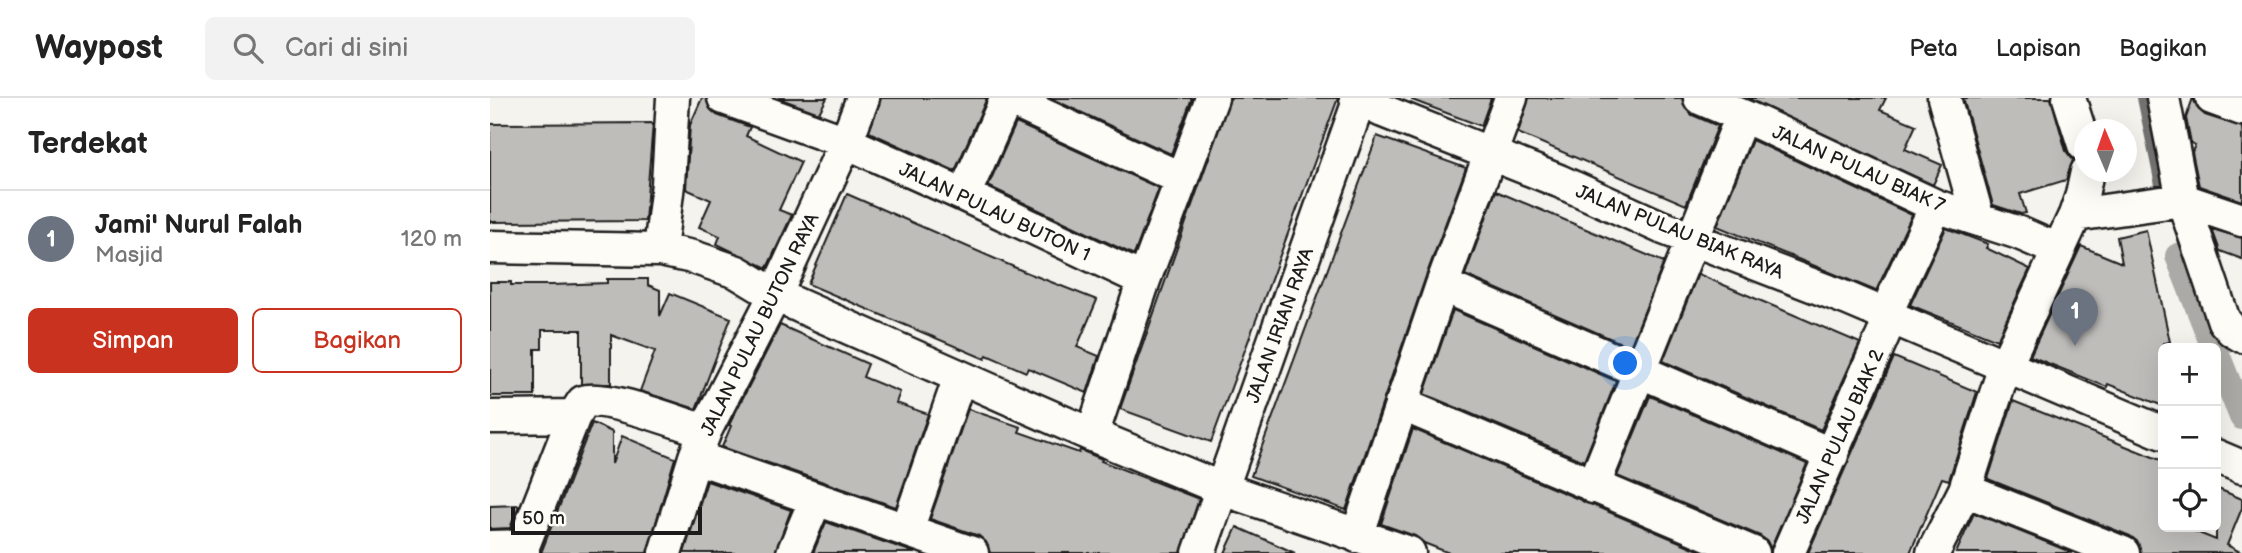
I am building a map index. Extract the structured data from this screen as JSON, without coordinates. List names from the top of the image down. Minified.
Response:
{"streets":{"street":["JALAN PULAU BIAK 7","JALAN PULAU BUTON 1","JALAN PULAU BIAK RAYA","JALAN PULAU BUTON RAYA","JALAN IRIAN RAYA","JALAN PULAU BIAK 2"]},"crossings":[["JALAN PULAU BIAK 7","JALAN PULAU BIAK 2"],["JALAN PULAU BUTON 1","JALAN PULAU BUTON RAYA"],["JALAN PULAU BIAK RAYA","JALAN IRIAN RAYA"],["JALAN PULAU BIAK RAYA","JALAN PULAU BIAK 2"]],"scale_bar":"50 m","north":"top","page":{"header":"Waypost","search":"Cari di sini","nav":["Peta","Lapisan","Bagikan"],"heading":"Terdekat","list":[{"mark":"1","name":"Jami' Nurul Falah","note":"Masjid","value":"120 m"}],"buttons":["Simpan","Bagikan"],"pins":"1","map_buttons":["+","−"],"scale":"50 m"}}
